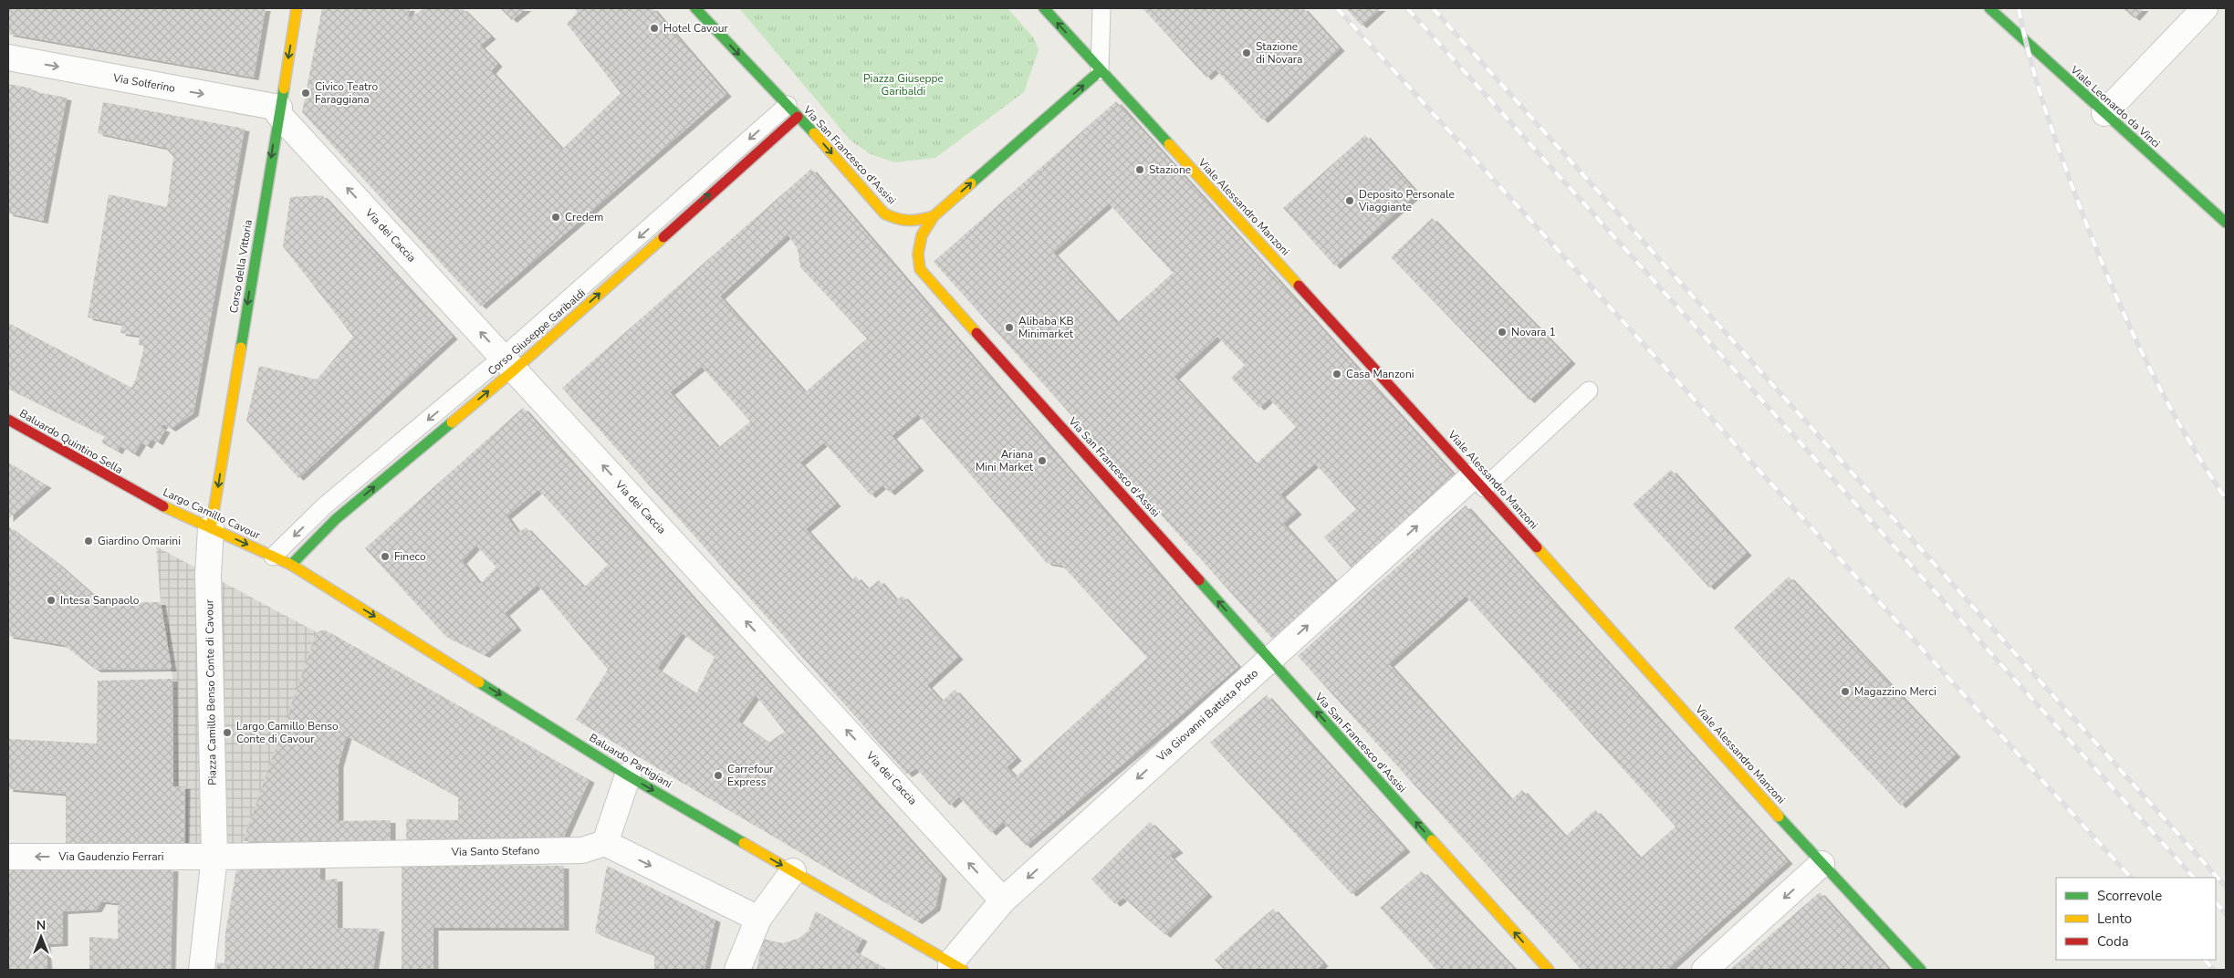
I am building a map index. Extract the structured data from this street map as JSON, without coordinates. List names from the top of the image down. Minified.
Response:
{"streets":{"street":["Via Solferino","Viale Leonardo da Vinci","Via San Francesco d'Assisi","Viale Alessandro Manzoni","Via dei Caccia","Corso della Vittoria","Corso Giuseppe Garibaldi","Baluardo Quintino Sella","Largo Camillo Cavour","Piazza Camillo Benso Conte di Cavour","Via Giovanni Battista Ploto","Baluardo Partigiani","Via Santo Stefano","Via Gaudenzio Ferrari"]},"crossings":[["Via Solferino","Via dei Caccia"],["Via Solferino","Corso della Vittoria"],["Via San Francesco d'Assisi","Via Giovanni Battista Ploto"],["Viale Alessandro Manzoni","Via Giovanni Battista Ploto"],["Via dei Caccia","Corso della Vittoria"],["Via dei Caccia","Corso Giuseppe Garibaldi"],["Via dei Caccia","Via Giovanni Battista Ploto"],["Corso della Vittoria","Largo Camillo Cavour"],["Corso della Vittoria","Piazza Camillo Benso Conte di Cavour"],["Corso Giuseppe Garibaldi","Largo Camillo Cavour"],["Corso Giuseppe Garibaldi","Baluardo Partigiani"],["Baluardo Quintino Sella","Largo Camillo Cavour"],["Largo Camillo Cavour","Piazza Camillo Benso Conte di Cavour"],["Largo Camillo Cavour","Baluardo Partigiani"],["Piazza Camillo Benso Conte di Cavour","Via Santo Stefano"],["Piazza Camillo Benso Conte di Cavour","Via Gaudenzio Ferrari"],["Via Giovanni Battista Ploto","Baluardo Partigiani"],["Via Santo Stefano","Via Gaudenzio Ferrari"]],"one_way":["Via Solferino","Via dei Caccia","Corso della Vittoria","Corso Giuseppe Garibaldi","Largo Camillo Cavour","Baluardo Partigiani","Via Gaudenzio Ferrari"],"parks":["Piazza Giuseppe Garibaldi"],"places":["Hotel Cavour","Stazione di Novara","Civico Teatro Faraggiana","Stazione","Deposito Personale Viaggiante","Credem","Alibaba KB Minimarket","Novara 1","Casa Manzoni","Ariana Mini Market","Giardino Omarini","Fineco","Intesa Sanpaolo","Magazzino Merci","Largo Camillo Benso Conte di Cavour","Carrefour Express"],"legend":["Scorrevole","Lento","Coda"],"north":"top"}
